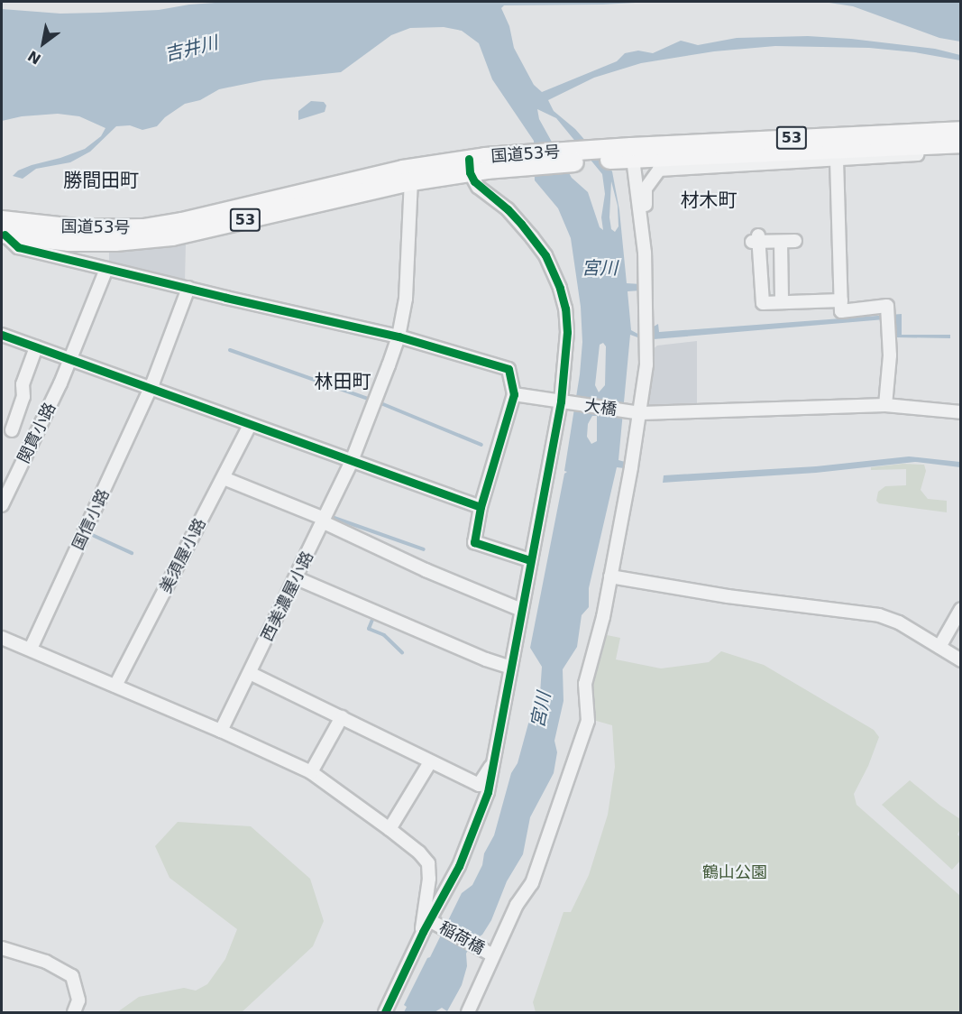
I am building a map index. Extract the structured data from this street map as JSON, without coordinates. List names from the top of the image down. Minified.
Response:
{"streets":{"highway":["53","国道53号"],"street":["大橋","関貫小路","国信小路","美須屋小路","西美濃屋小路","稲荷橋"]},"crossings":[["国道53号","西美濃屋小路"]],"districts":["勝間田町","材木町","林田町"],"water":["吉井川","宮川"],"parks":["鶴山公園"],"north":"bottom left"}
